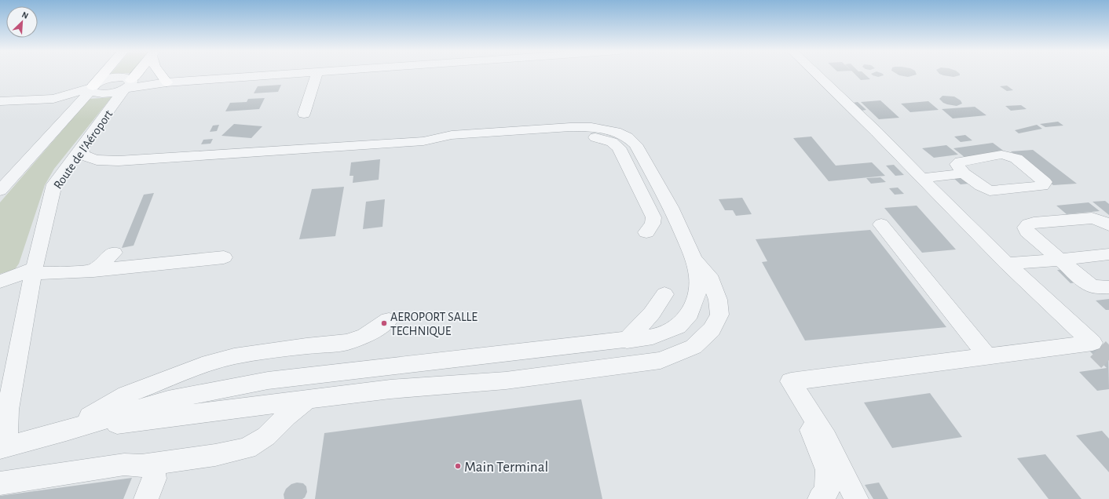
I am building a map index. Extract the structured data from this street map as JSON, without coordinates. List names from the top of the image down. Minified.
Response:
{"streets":{"street":["Route de l'Aéroport"]},"places":["AEROPORT SALLE TECHNIQUE","Main Terminal"],"north":"top right"}
